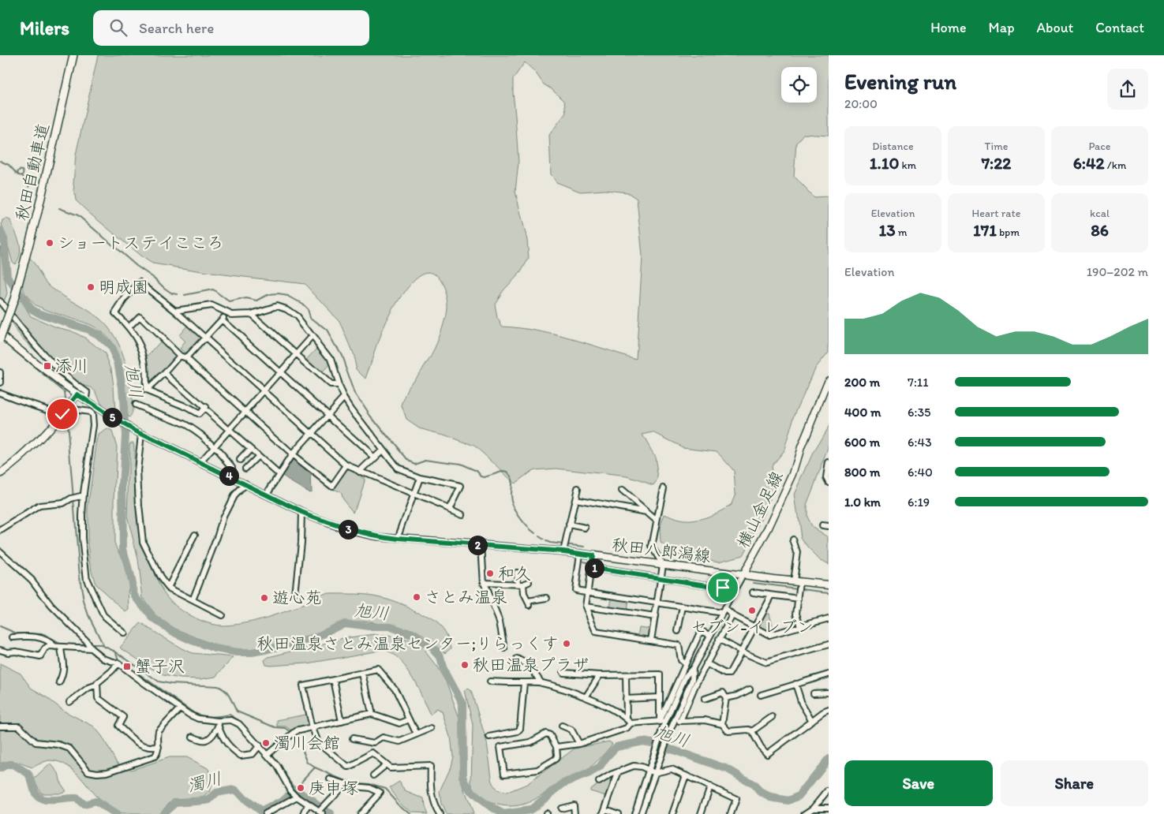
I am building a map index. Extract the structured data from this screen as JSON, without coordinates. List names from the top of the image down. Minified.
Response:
{"streets":{"highway":["秋田自動車道"],"main road":["横山金足線","秋田八郎潟線"]},"crossings":[["横山金足線","秋田八郎潟線"]],"water":["旭川","濁川"],"places":{"other":["ショートステイこころ","明成園","和久","さとみ温泉","遊心苑","セブン-イレブン","秋田温泉さとみ温泉センター;りらっくす","秋田温泉プラザ","濁川会館","庚申塚"],"transit":["添川","蟹子沢"]},"page":{"header":"Milers","search":"Search here","nav":["Home","Map","About","Contact"],"heading":["Evening run","20:00"],"stats":[["Distance","1.10 km"],["Time","7:22"],["Pace","6:42 /km"],["Elevation","13 m"],["Heart rate","171 bpm"],["kcal","86"]],"chart":["Elevation","190–202 m"],"list":[{"name":"200 m","note":"7:11"},{"name":"400 m","note":"6:35"},{"name":"600 m","note":"6:43"},{"name":"800 m","note":"6:40"},{"name":"1.0 km","note":"6:19"}],"pins":["5","4","3","2","1"],"buttons":["Save","Share"]}}
